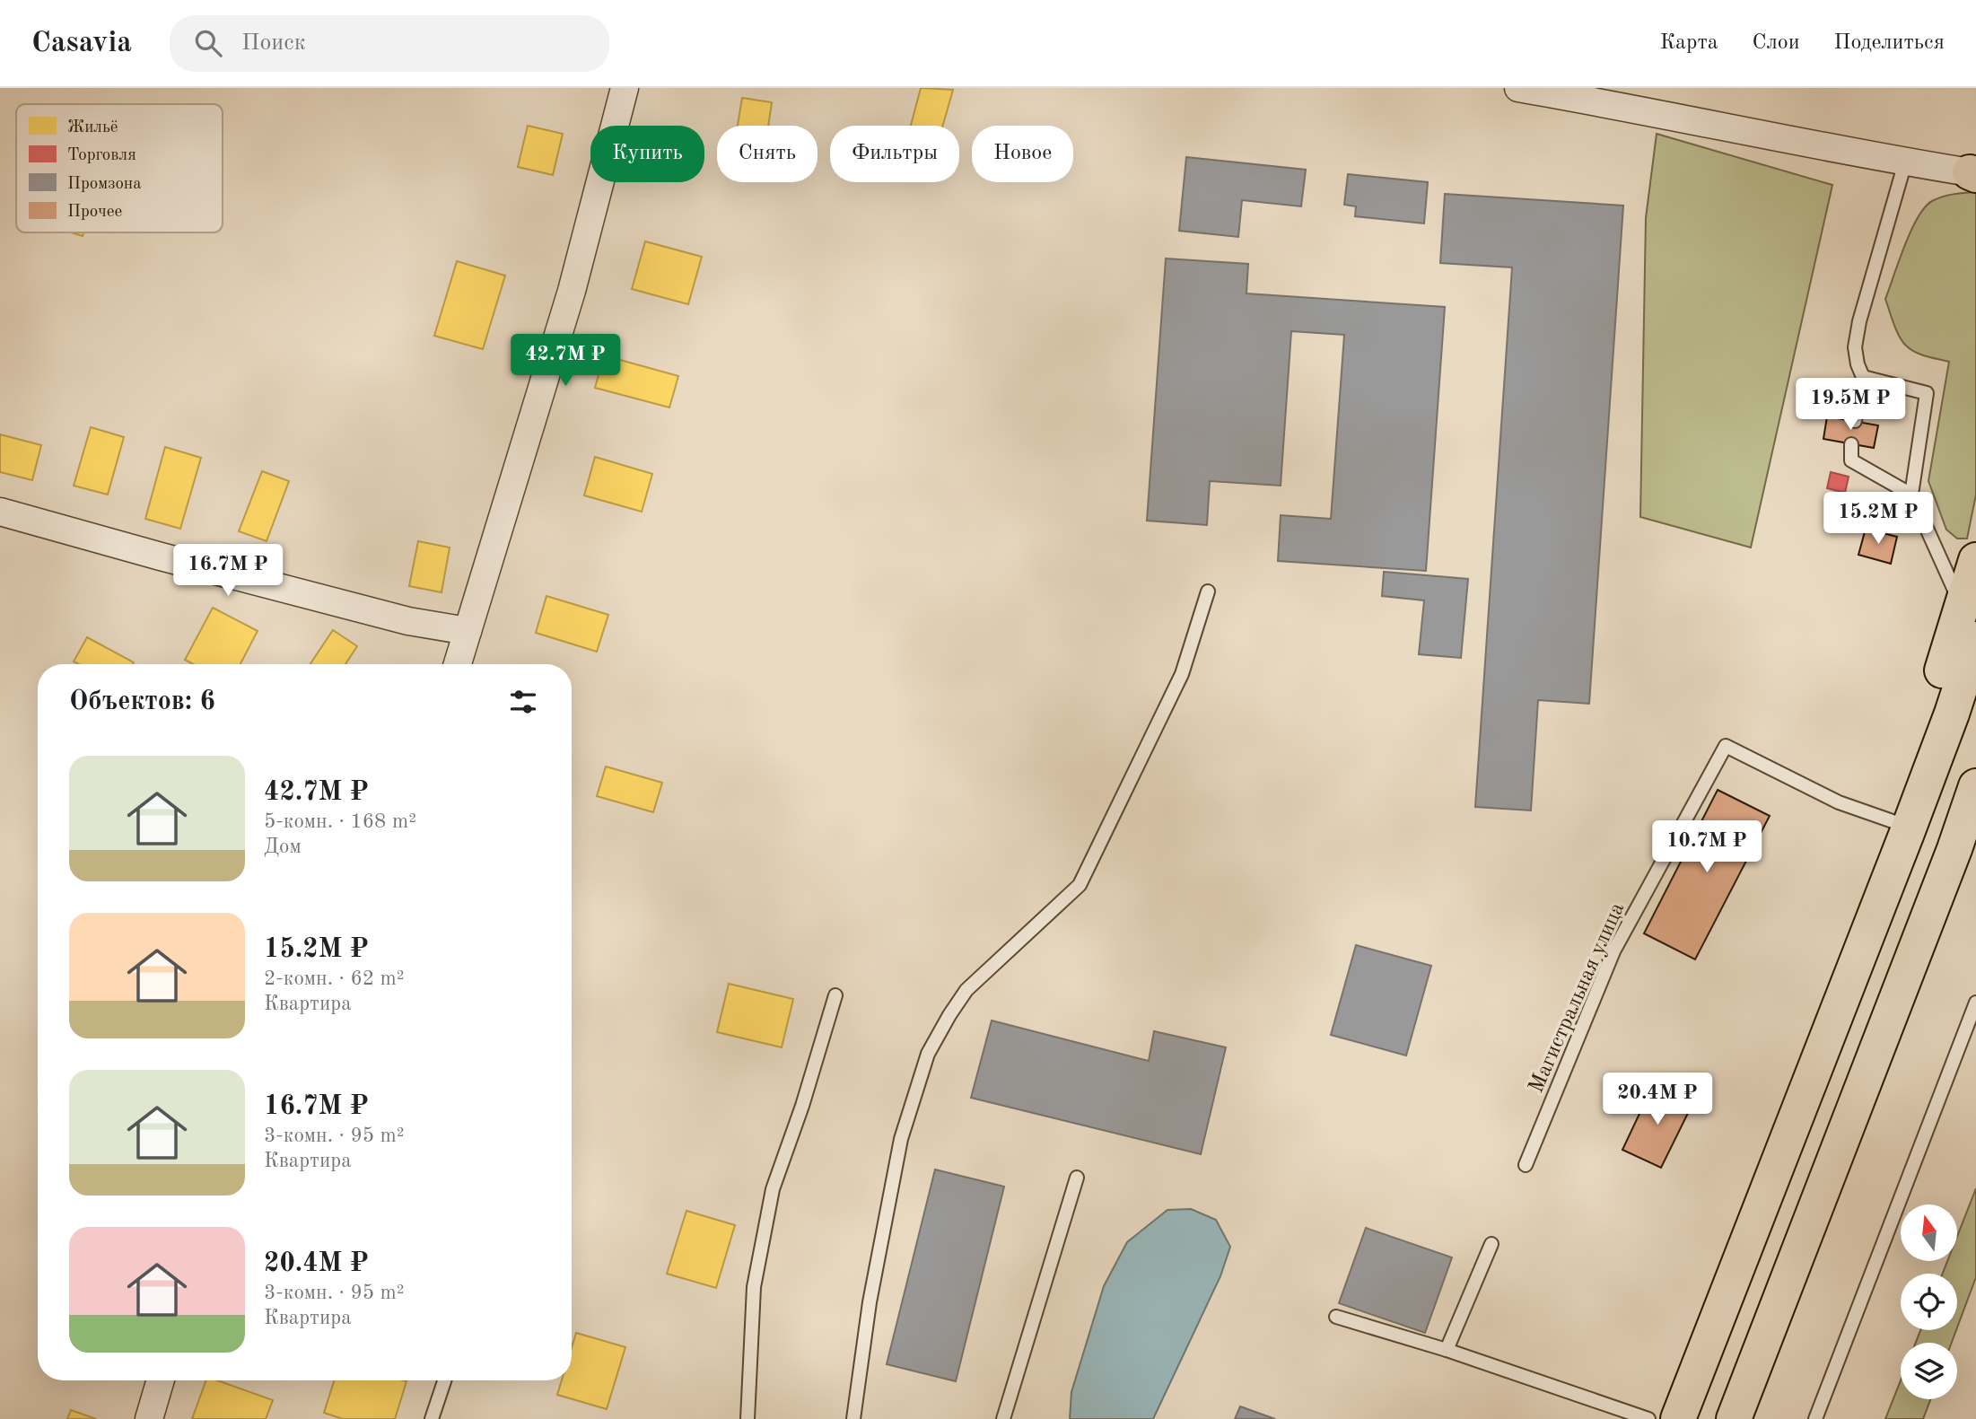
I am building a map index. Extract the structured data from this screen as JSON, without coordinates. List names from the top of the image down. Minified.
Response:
{"streets":{"lane":["Магистральная улица"]},"legend":["Жильё","Торговля","Промзона","Прочее"],"north":"top","page":{"header":"Casavia","search":"Поиск","nav":["Карта","Слои","Поделиться"],"chip":["Купить","Снять","Фильтры","Новое"],"price":["42.7M ₽","19.5M ₽","15.2M ₽","16.7M ₽","10.7M ₽","20.4M ₽"],"heading":"Объектов: 6","list":[{"name":"42.7M ₽","note":"5-комн. · 168 m² · Дом"},{"name":"15.2M ₽","note":"2-комн. · 62 m² · Квартира"},{"name":"16.7M ₽","note":"3-комн. · 95 m² · Квартира"},{"name":"20.4M ₽","note":"3-комн. · 95 m² · Квартира"}]}}
